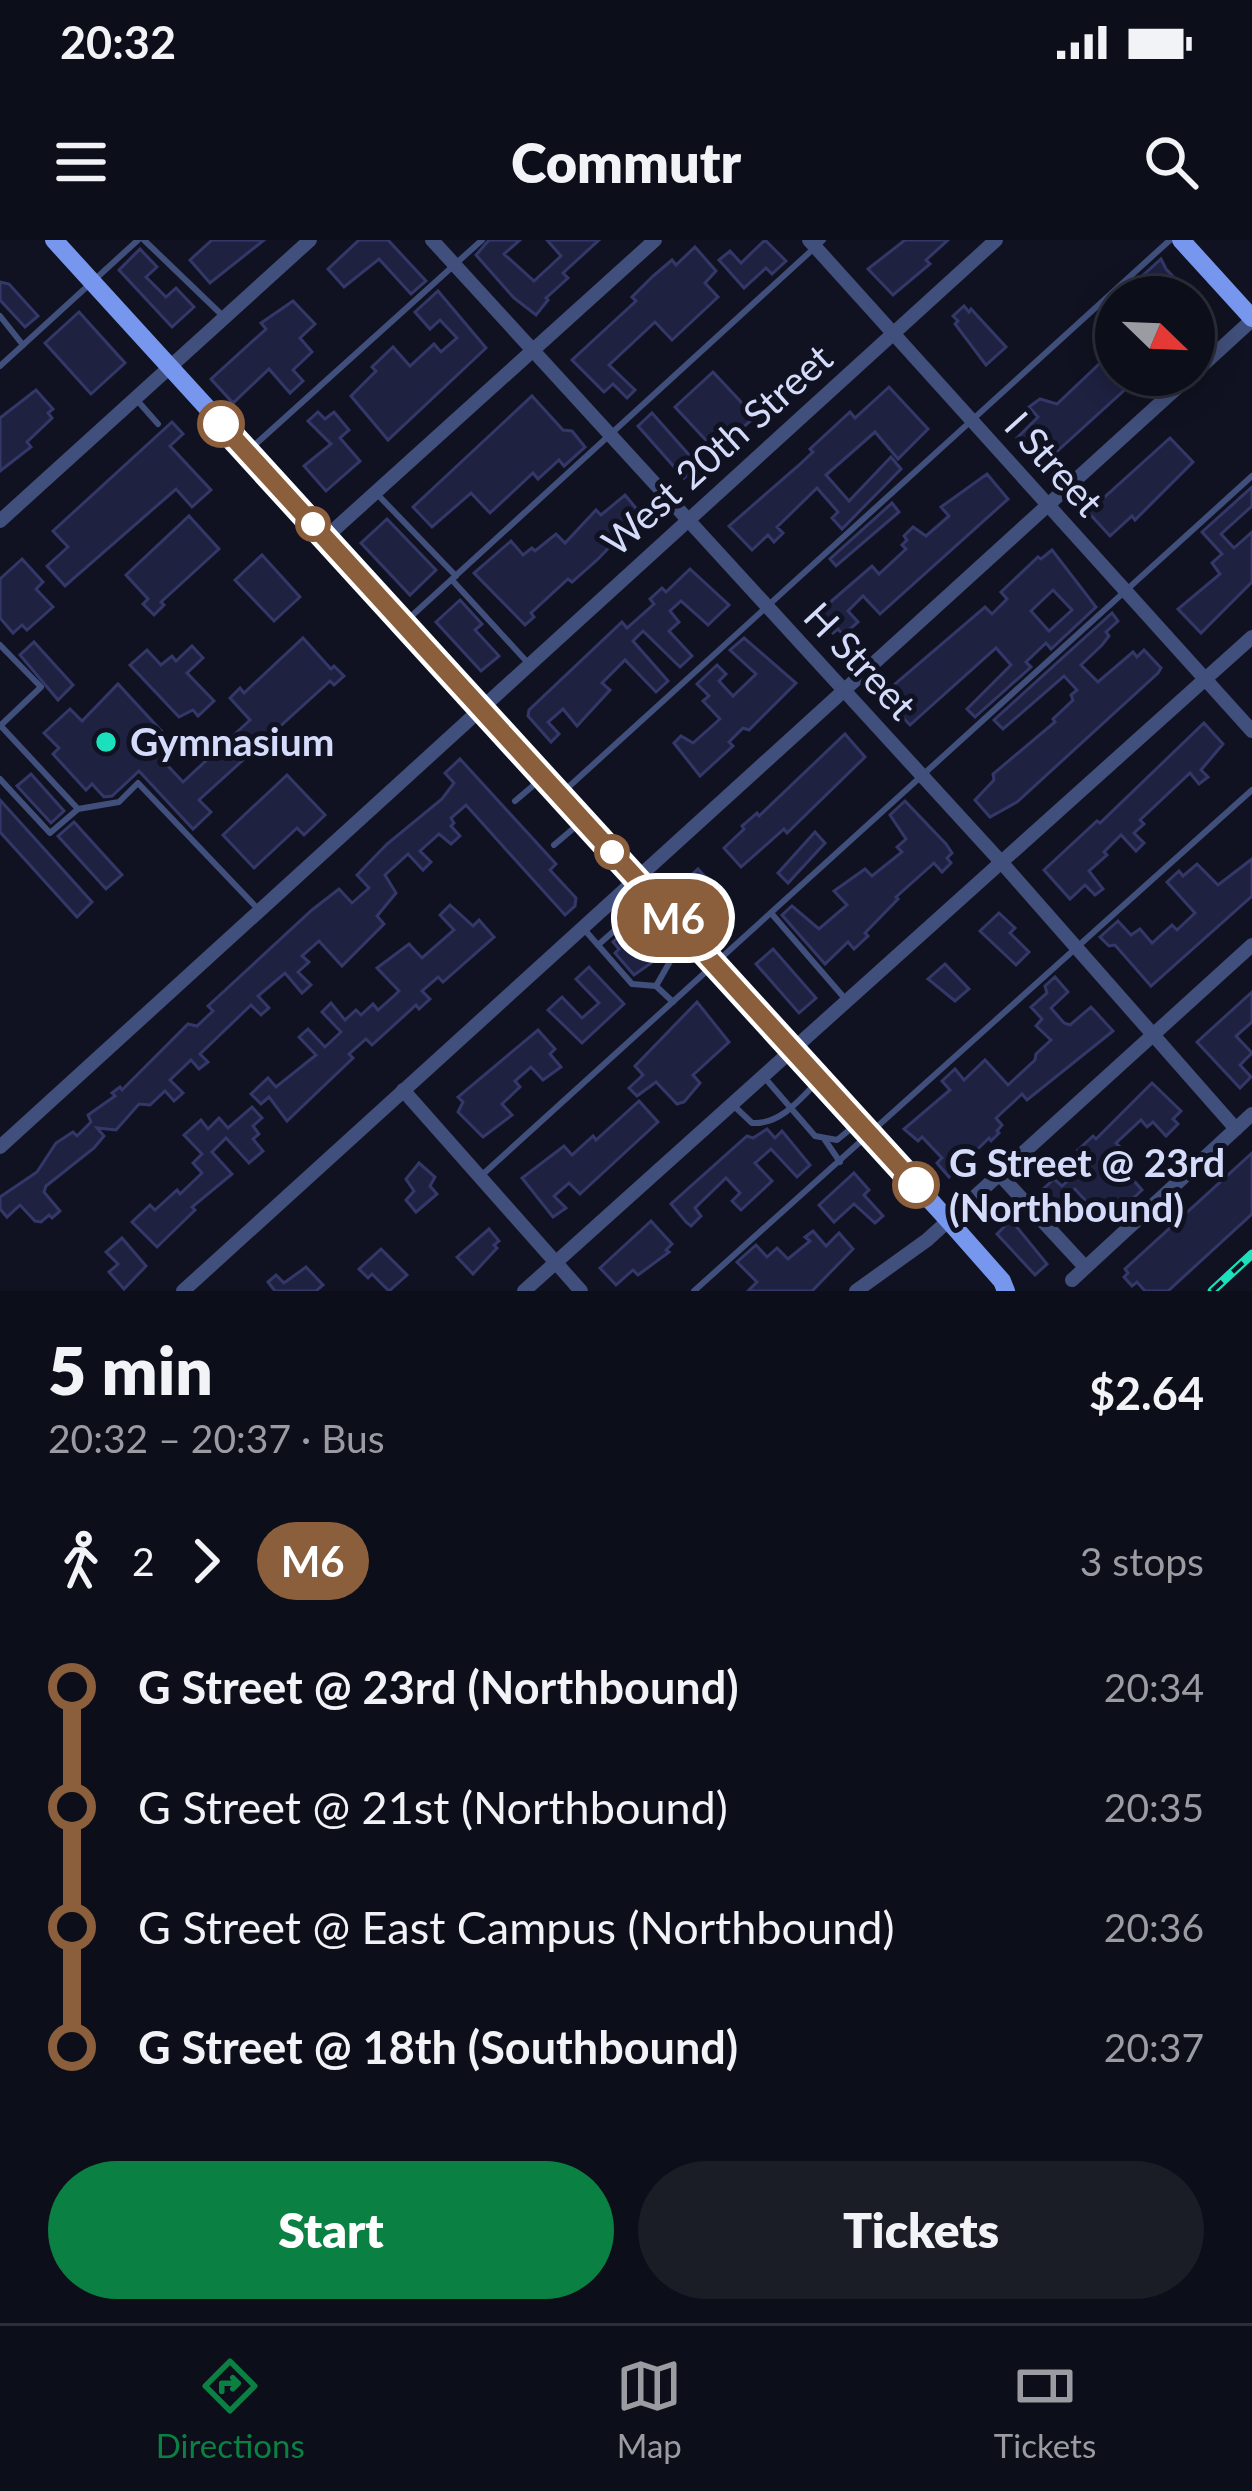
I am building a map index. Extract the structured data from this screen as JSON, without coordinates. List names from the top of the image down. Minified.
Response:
{"streets":{"street":["West 20th Street","I Street","H Street"]},"crossings":[["West 20th Street","I Street"],["West 20th Street","H Street"]],"places":["Gymnasium","G Street @ 23rd (Northbound)"],"lines":["bus line M6"],"north":"bottom right","page":{"status":"20:32","header":"Commutr","on_map":"M6","heading":["5 min","20:32 – 20:37 · Bus","$2.64"],"legs":["2","M6","3 stops"],"list":[{"name":"G Street @ 23rd (Northbound)","value":"20:34"},{"name":"G Street @ 21st (Northbound)","value":"20:35"},{"name":"G Street @ East Campus (Northbound)","value":"20:36"},{"name":"G Street @ 18th (Southbound)","value":"20:37"}],"buttons":["Start","Tickets"],"tabs":["Directions","Map","Tickets"]}}
